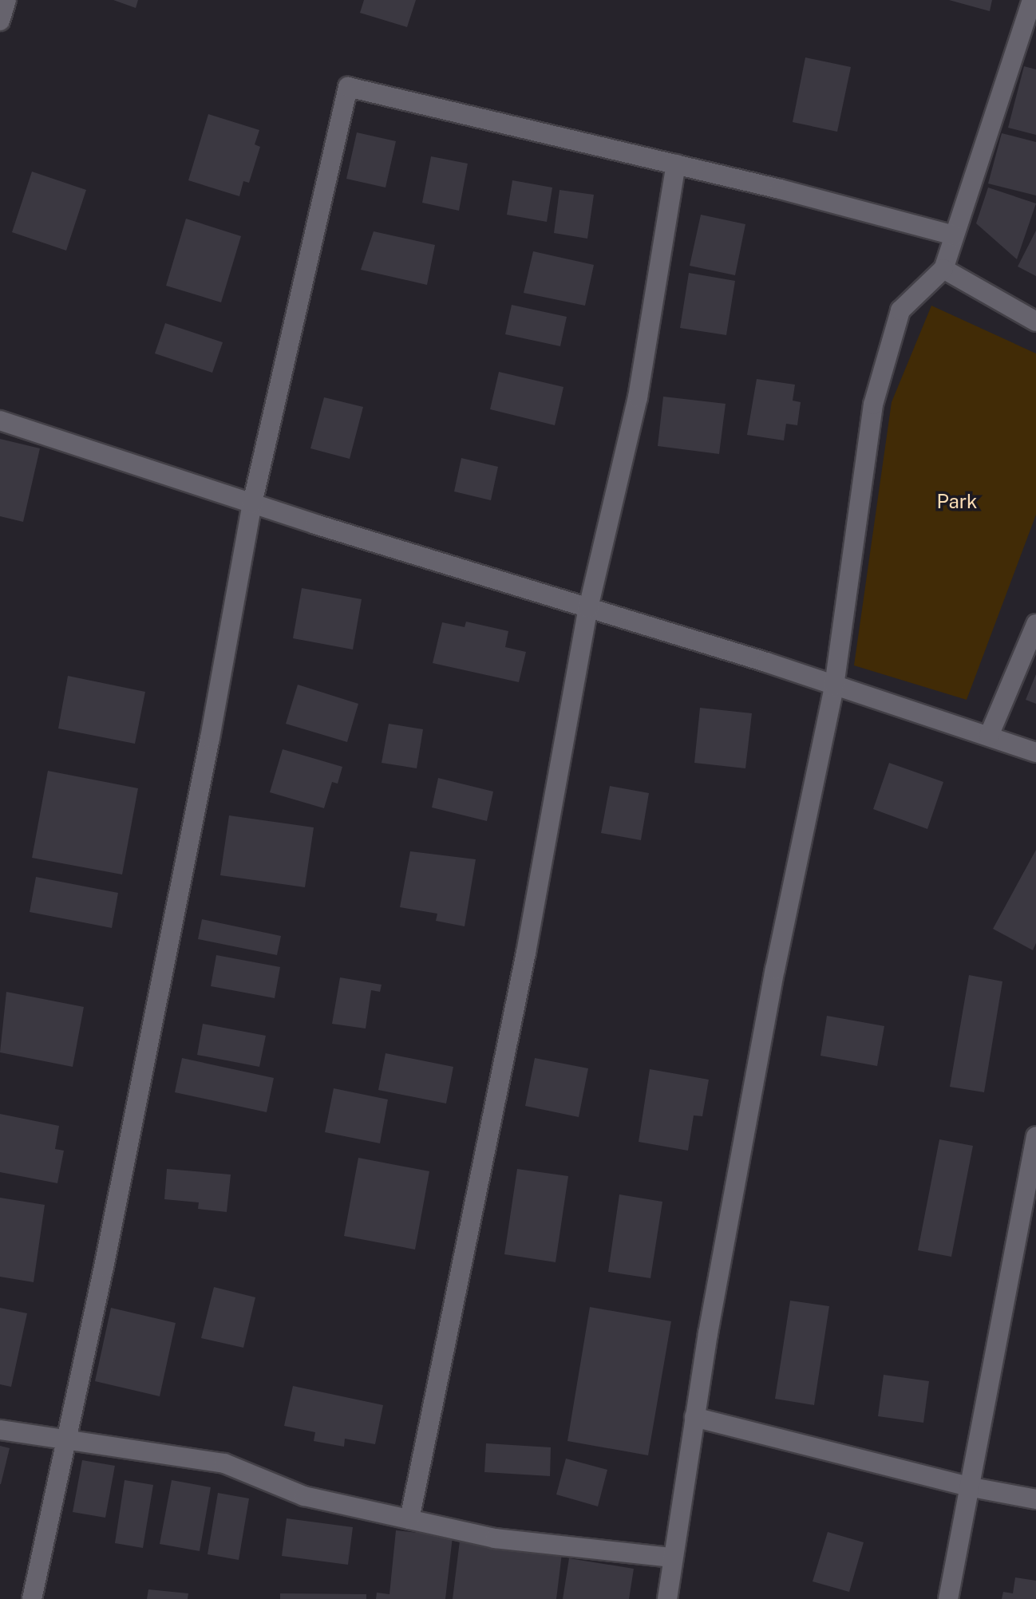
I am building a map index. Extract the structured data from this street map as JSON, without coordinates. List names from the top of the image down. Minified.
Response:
{"parks":["Park"]}
